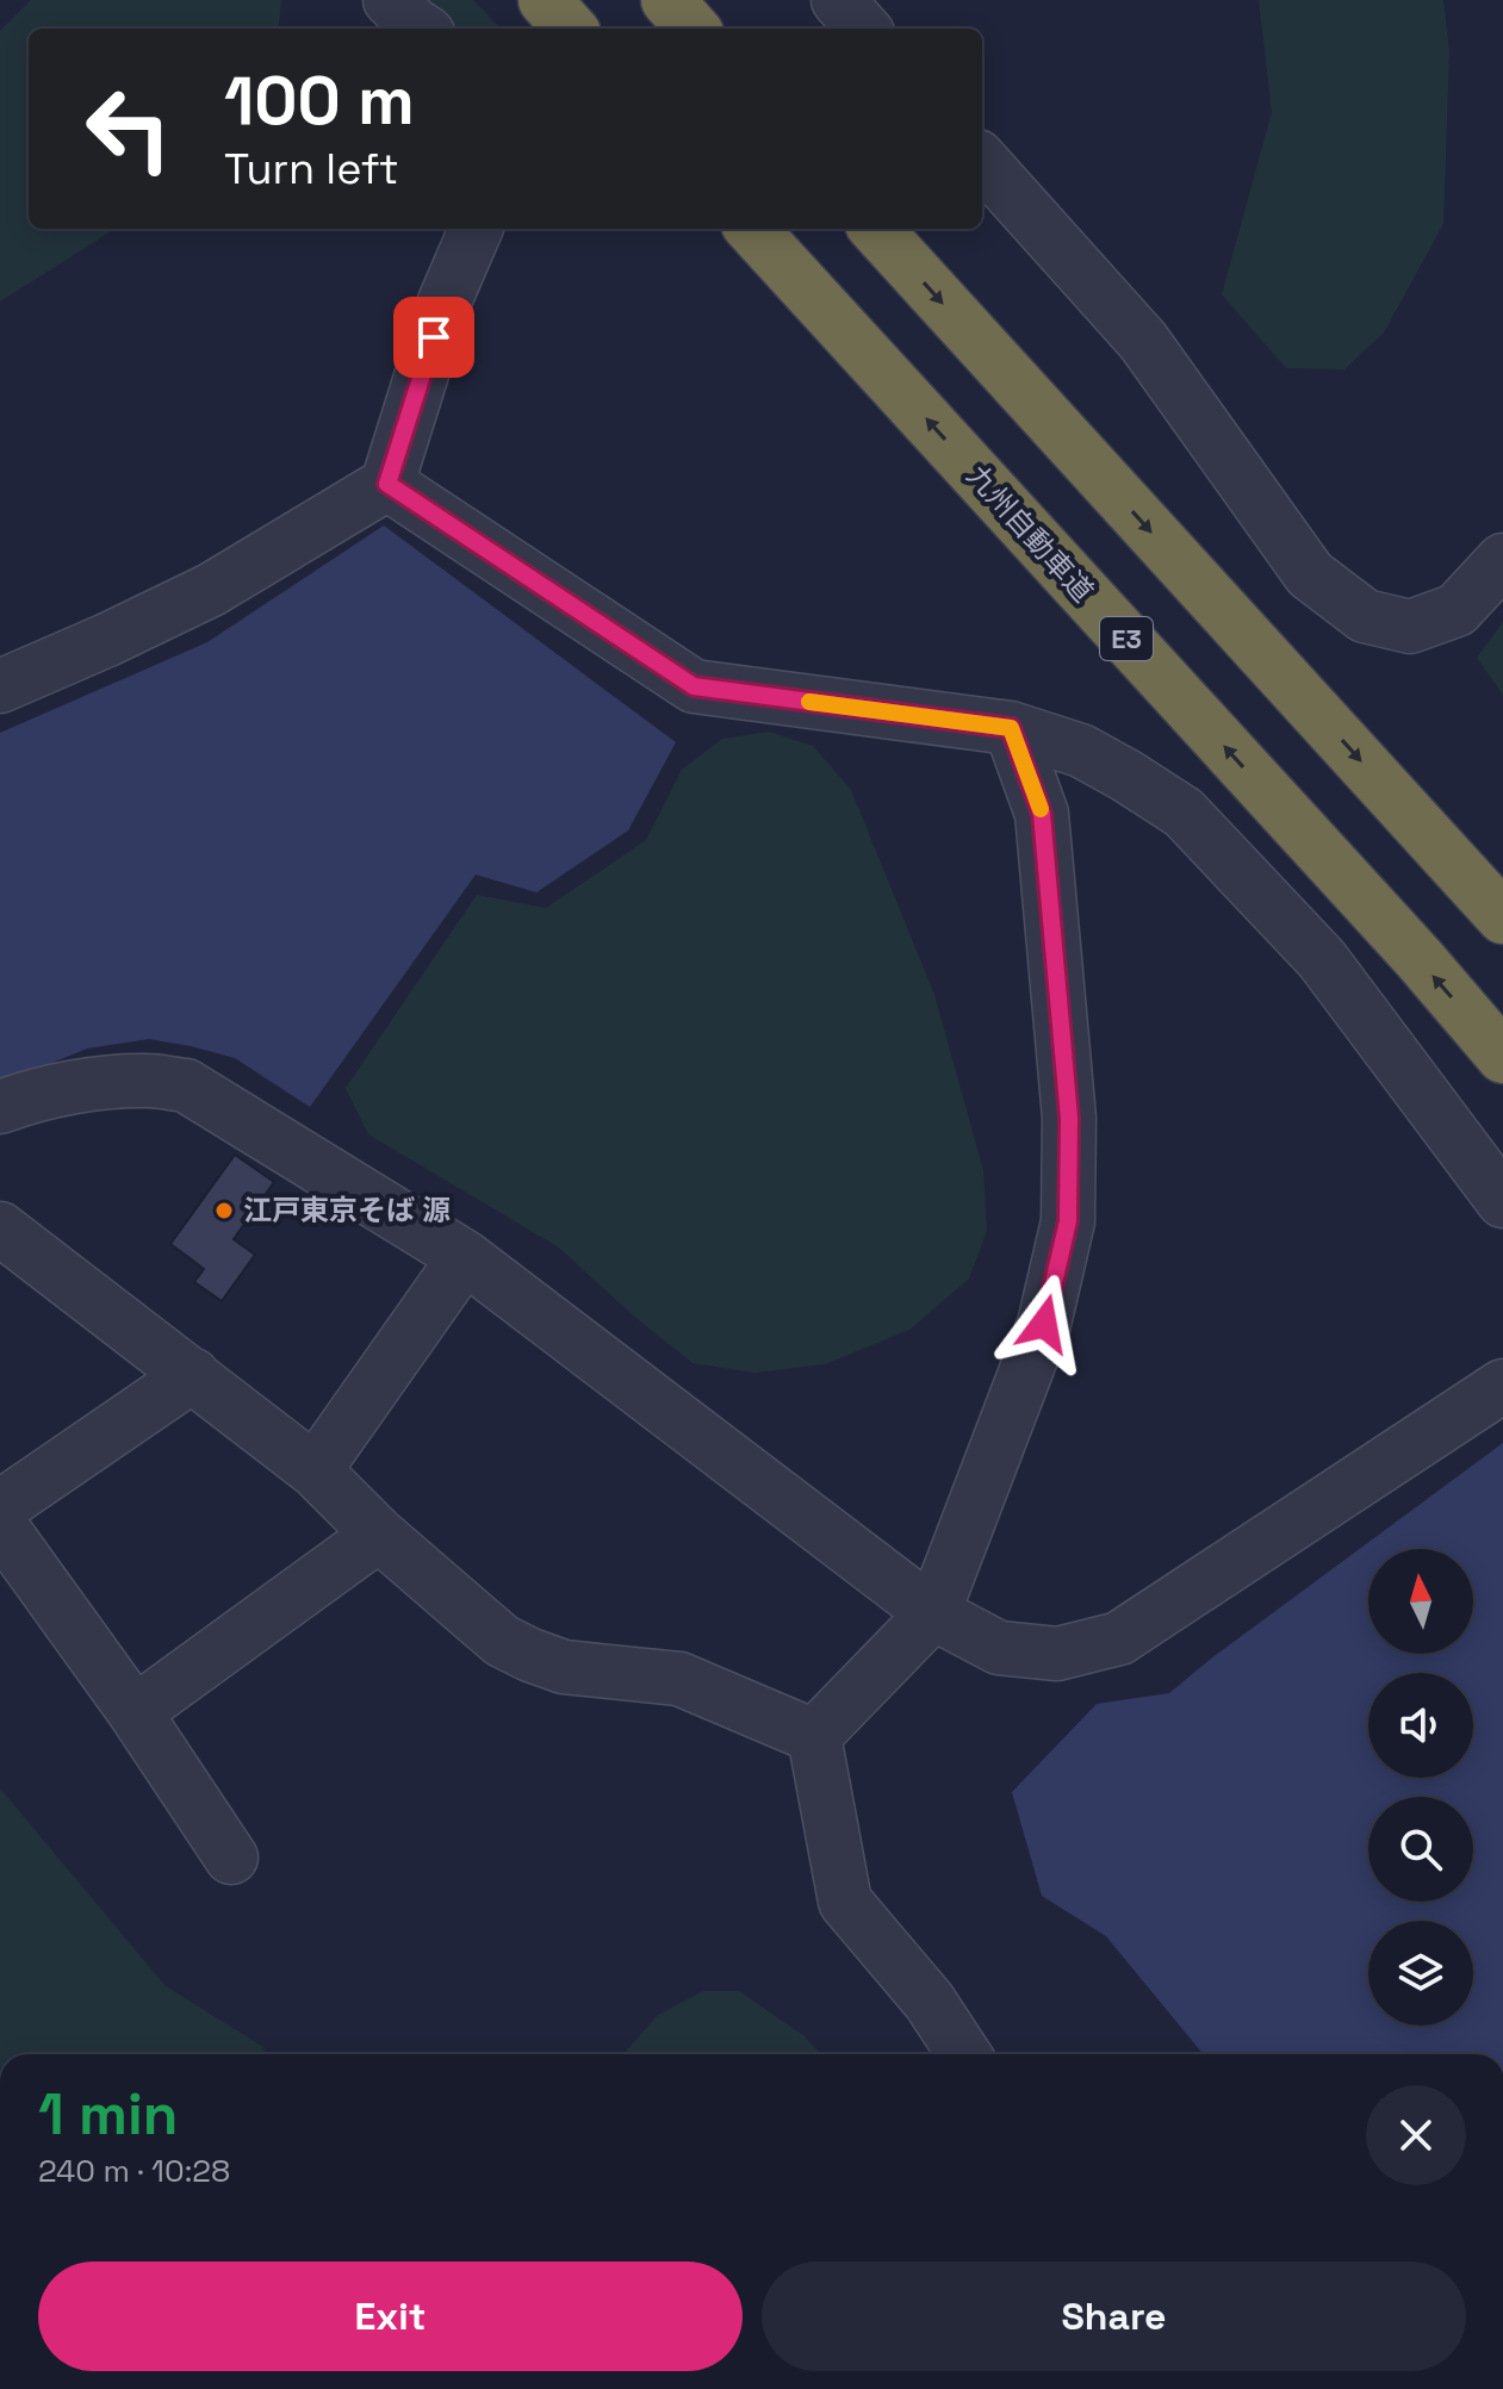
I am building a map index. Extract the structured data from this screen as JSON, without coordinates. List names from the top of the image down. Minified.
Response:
{"streets":{"highway":["九州自動車道","E3"]},"places":["江戸東京そば 源"],"north":"top","page":{"turn":["100 m","Turn left"],"heading":["1 min","240 m · 10:28"],"buttons":["Exit","Share"]}}
